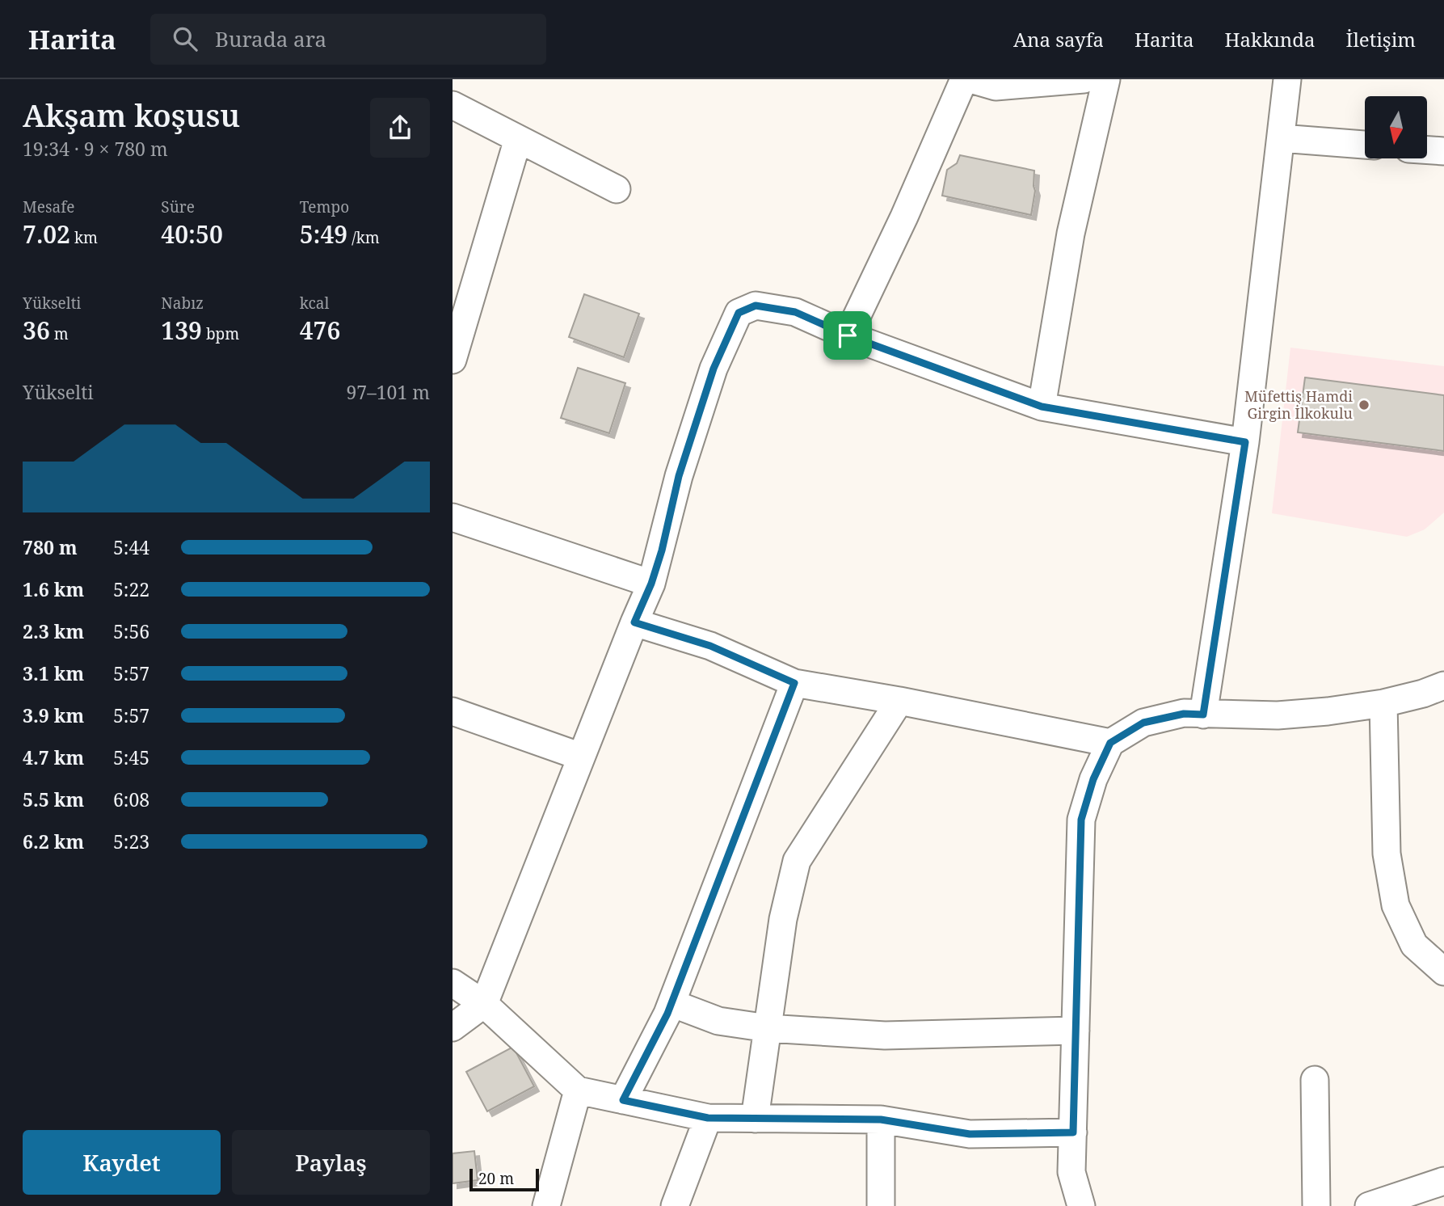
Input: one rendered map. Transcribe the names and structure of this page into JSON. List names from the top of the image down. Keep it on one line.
{"places":["Müfettiş Hamdi Girgin İlkokulu"],"scale_bar":"20 m","north":"bottom","page":{"header":"Harita","search":"Burada ara","nav":["Ana sayfa","Harita","Hakkında","İletişim"],"heading":["Akşam koşusu","19:34 · 9 × 780 m"],"stats":[["Mesafe","7.02 km"],["Süre","40:50"],["Tempo","5:49 /km"],["Yükselti","36 m"],["Nabız","139 bpm"],["kcal","476"]],"chart":["Yükselti","97–101 m"],"list":[{"name":"780 m","note":"5:44"},{"name":"1.6 km","note":"5:22"},{"name":"2.3 km","note":"5:56"},{"name":"3.1 km","note":"5:57"},{"name":"3.9 km","note":"5:57"},{"name":"4.7 km","note":"5:45"},{"name":"5.5 km","note":"6:08"},{"name":"6.2 km","note":"5:23"}],"buttons":["Kaydet","Paylaş"],"scale":"20 m"}}
